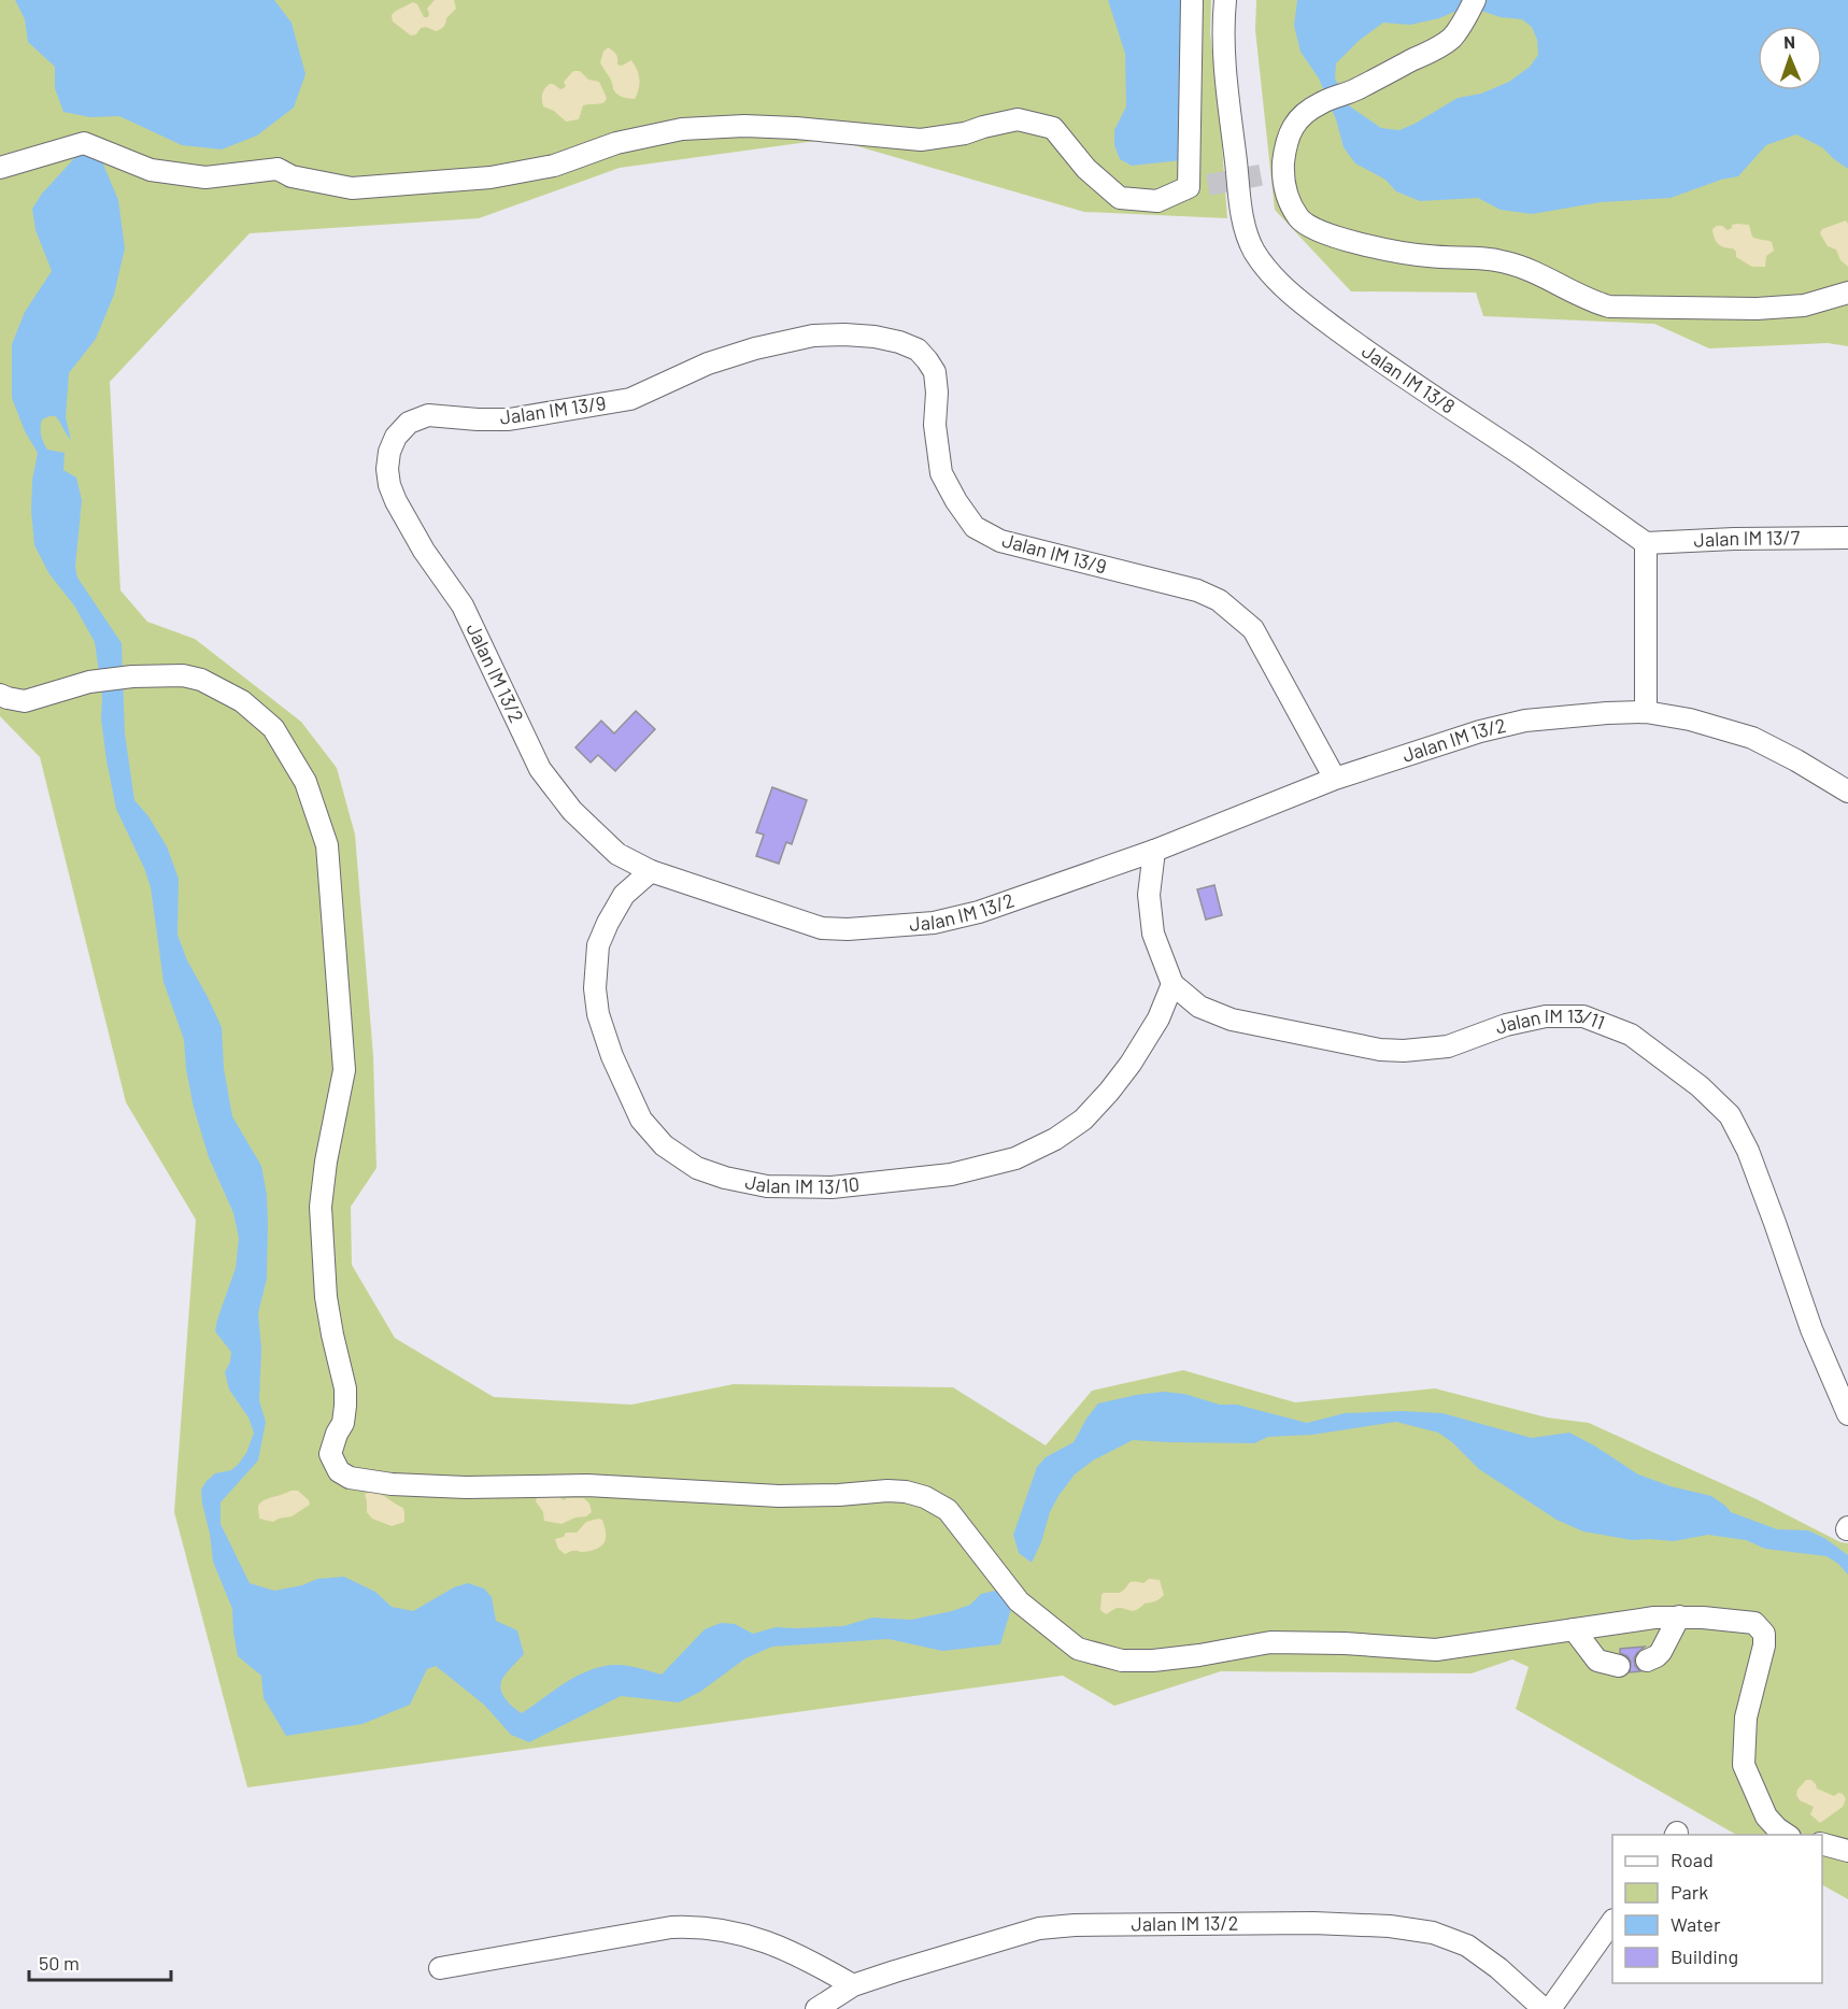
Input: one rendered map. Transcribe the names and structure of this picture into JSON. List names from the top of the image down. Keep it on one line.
{"streets":{"street":["Jalan IM 13/8","Jalan IM 13/9","Jalan IM 13/7","Jalan IM 13/2","Jalan IM 13/11","Jalan IM 13/10"]},"crossings":[["Jalan IM 13/8","Jalan IM 13/7"],["Jalan IM 13/9","Jalan IM 13/2"],["Jalan IM 13/2","Jalan IM 13/11"],["Jalan IM 13/2","Jalan IM 13/10"],["Jalan IM 13/11","Jalan IM 13/10"]],"legend":["Road","Park","Water","Building"],"scale_bar":"50 m","north":"top"}
